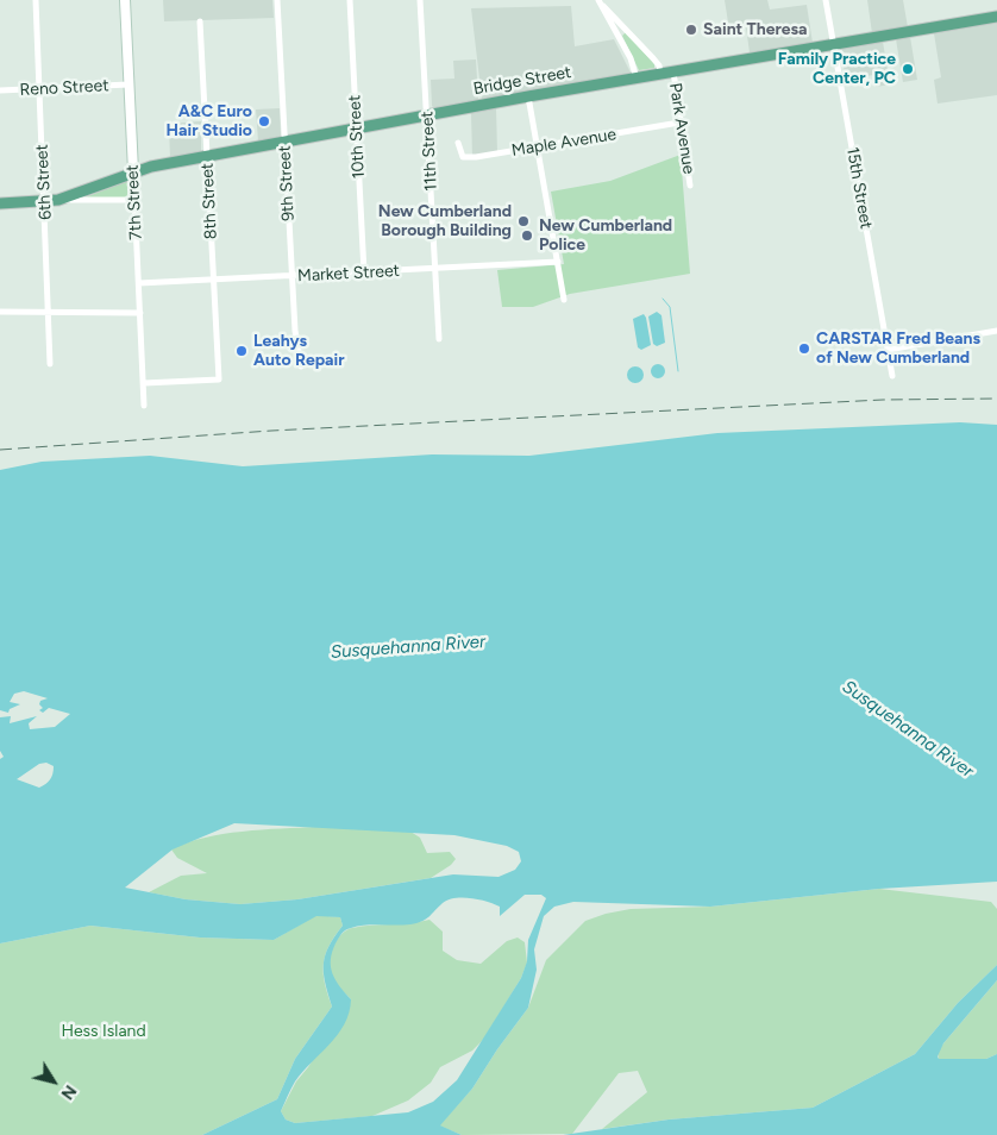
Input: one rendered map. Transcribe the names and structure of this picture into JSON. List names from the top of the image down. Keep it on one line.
{"streets":{"main road":["Bridge Street","7th Street"],"street":["Reno Street","Park Avenue","10th Street","Maple Avenue","11th Street","6th Street","9th Street","15th Street","8th Street","Market Street"]},"crossings":[["Bridge Street","Park Avenue"],["Bridge Street","10th Street"],["Bridge Street","11th Street"],["Bridge Street","6th Street"],["Bridge Street","9th Street"],["Bridge Street","15th Street"],["Bridge Street","8th Street"],["Bridge Street","7th Street"],["Reno Street","6th Street"],["Reno Street","7th Street"],["Park Avenue","Maple Avenue"],["10th Street","Market Street"],["11th Street","Market Street"],["9th Street","Market Street"],["8th Street","7th Street"],["8th Street","Market Street"],["7th Street","Market Street"]],"water":["Susquehanna River"],"parks":["Hess Island"],"places":["Saint Theresa","Family Practice Center, PC","A&C Euro Hair Studio","New Cumberland Borough Building","New Cumberland Police","CARSTAR Fred Beans of New Cumberland","Leahys Auto Repair"],"north":"bottom right"}
